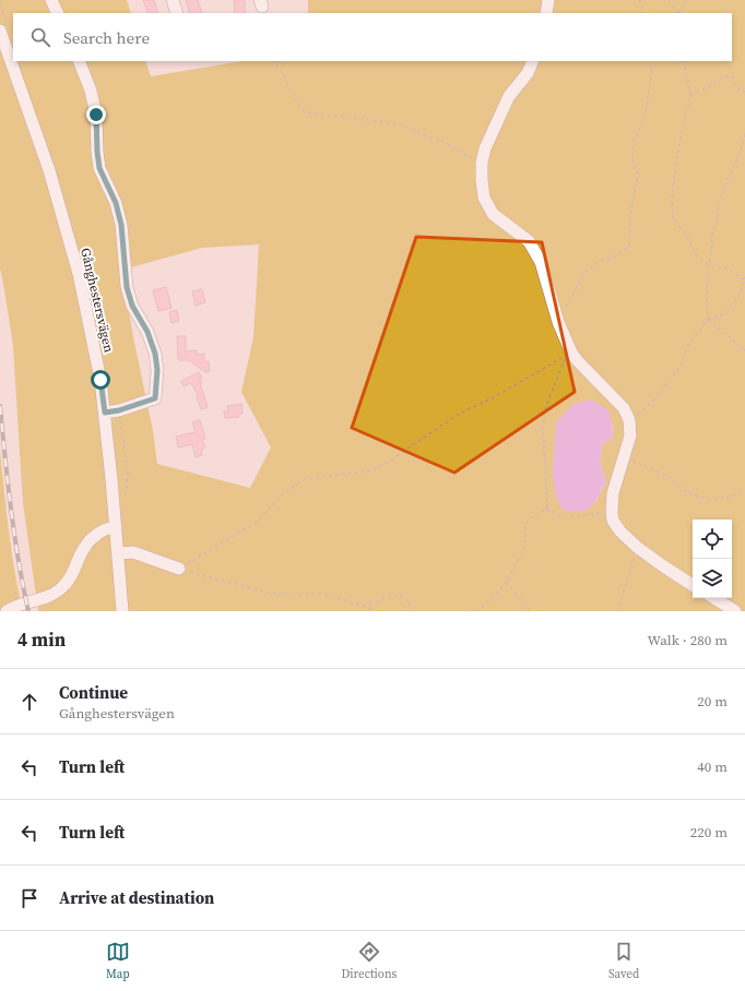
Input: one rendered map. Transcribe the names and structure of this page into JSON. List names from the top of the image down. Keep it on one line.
{"streets":{"street":["Gånghestersvägen"]},"page":{"search":"Search here","heading":["4 min","Walk · 280 m"],"list":[["Continue","Gånghestersvägen","20 m"],["Turn left","40 m"],["Turn left","220 m"],"Arrive at destination"],"nav":["Map","Directions","Saved"]}}
